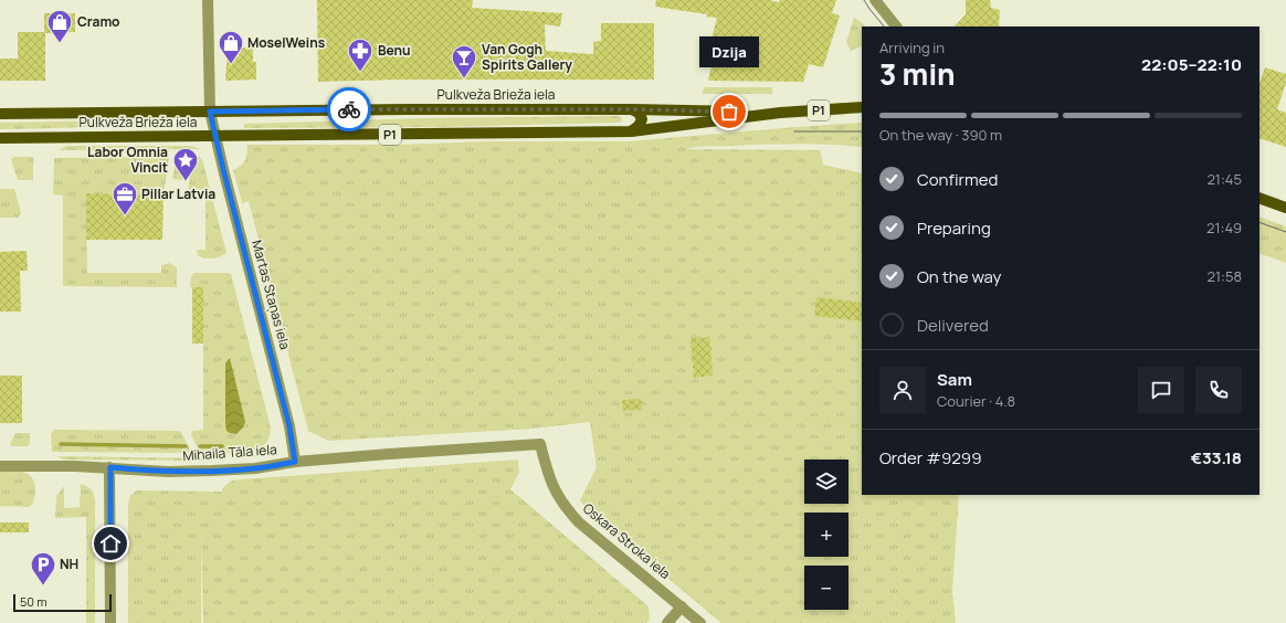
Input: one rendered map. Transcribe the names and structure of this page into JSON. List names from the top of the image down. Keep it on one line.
{"streets":{"main road":["Pulkveža Brieža iela","P1"],"street":["Martas Staņas iela","Mihaila Tāla iela","Oskara Stroka iela"]},"crossings":[["Pulkveža Brieža iela","Martas Staņas iela"],["Martas Staņas iela","Mihaila Tāla iela"],["Mihaila Tāla iela","Oskara Stroka iela"]],"places":{"shop":["Cramo","MoselWeins"],"pharmacy":["Benu"],"bar":["Van Gogh Spirits Gallery"],"other":["Dzija"],"place":["Labor Omnia Vincit"],"office":["Pillar Latvia"],"parking":["NH"]},"scale_bar":"50 m","page":{"heading":["3 min","Arriving in","22:05–22:10"],"panel":["Sam","Courier · 4.8","Order #9299","€33.18"],"bubble":"Dzija","bar":"On the way · 390 m","list":[["Confirmed","21:45"],["Preparing","21:49"],["On the way","21:58"],"Delivered"],"map_buttons":["+","−"],"scale":"50 m"}}
